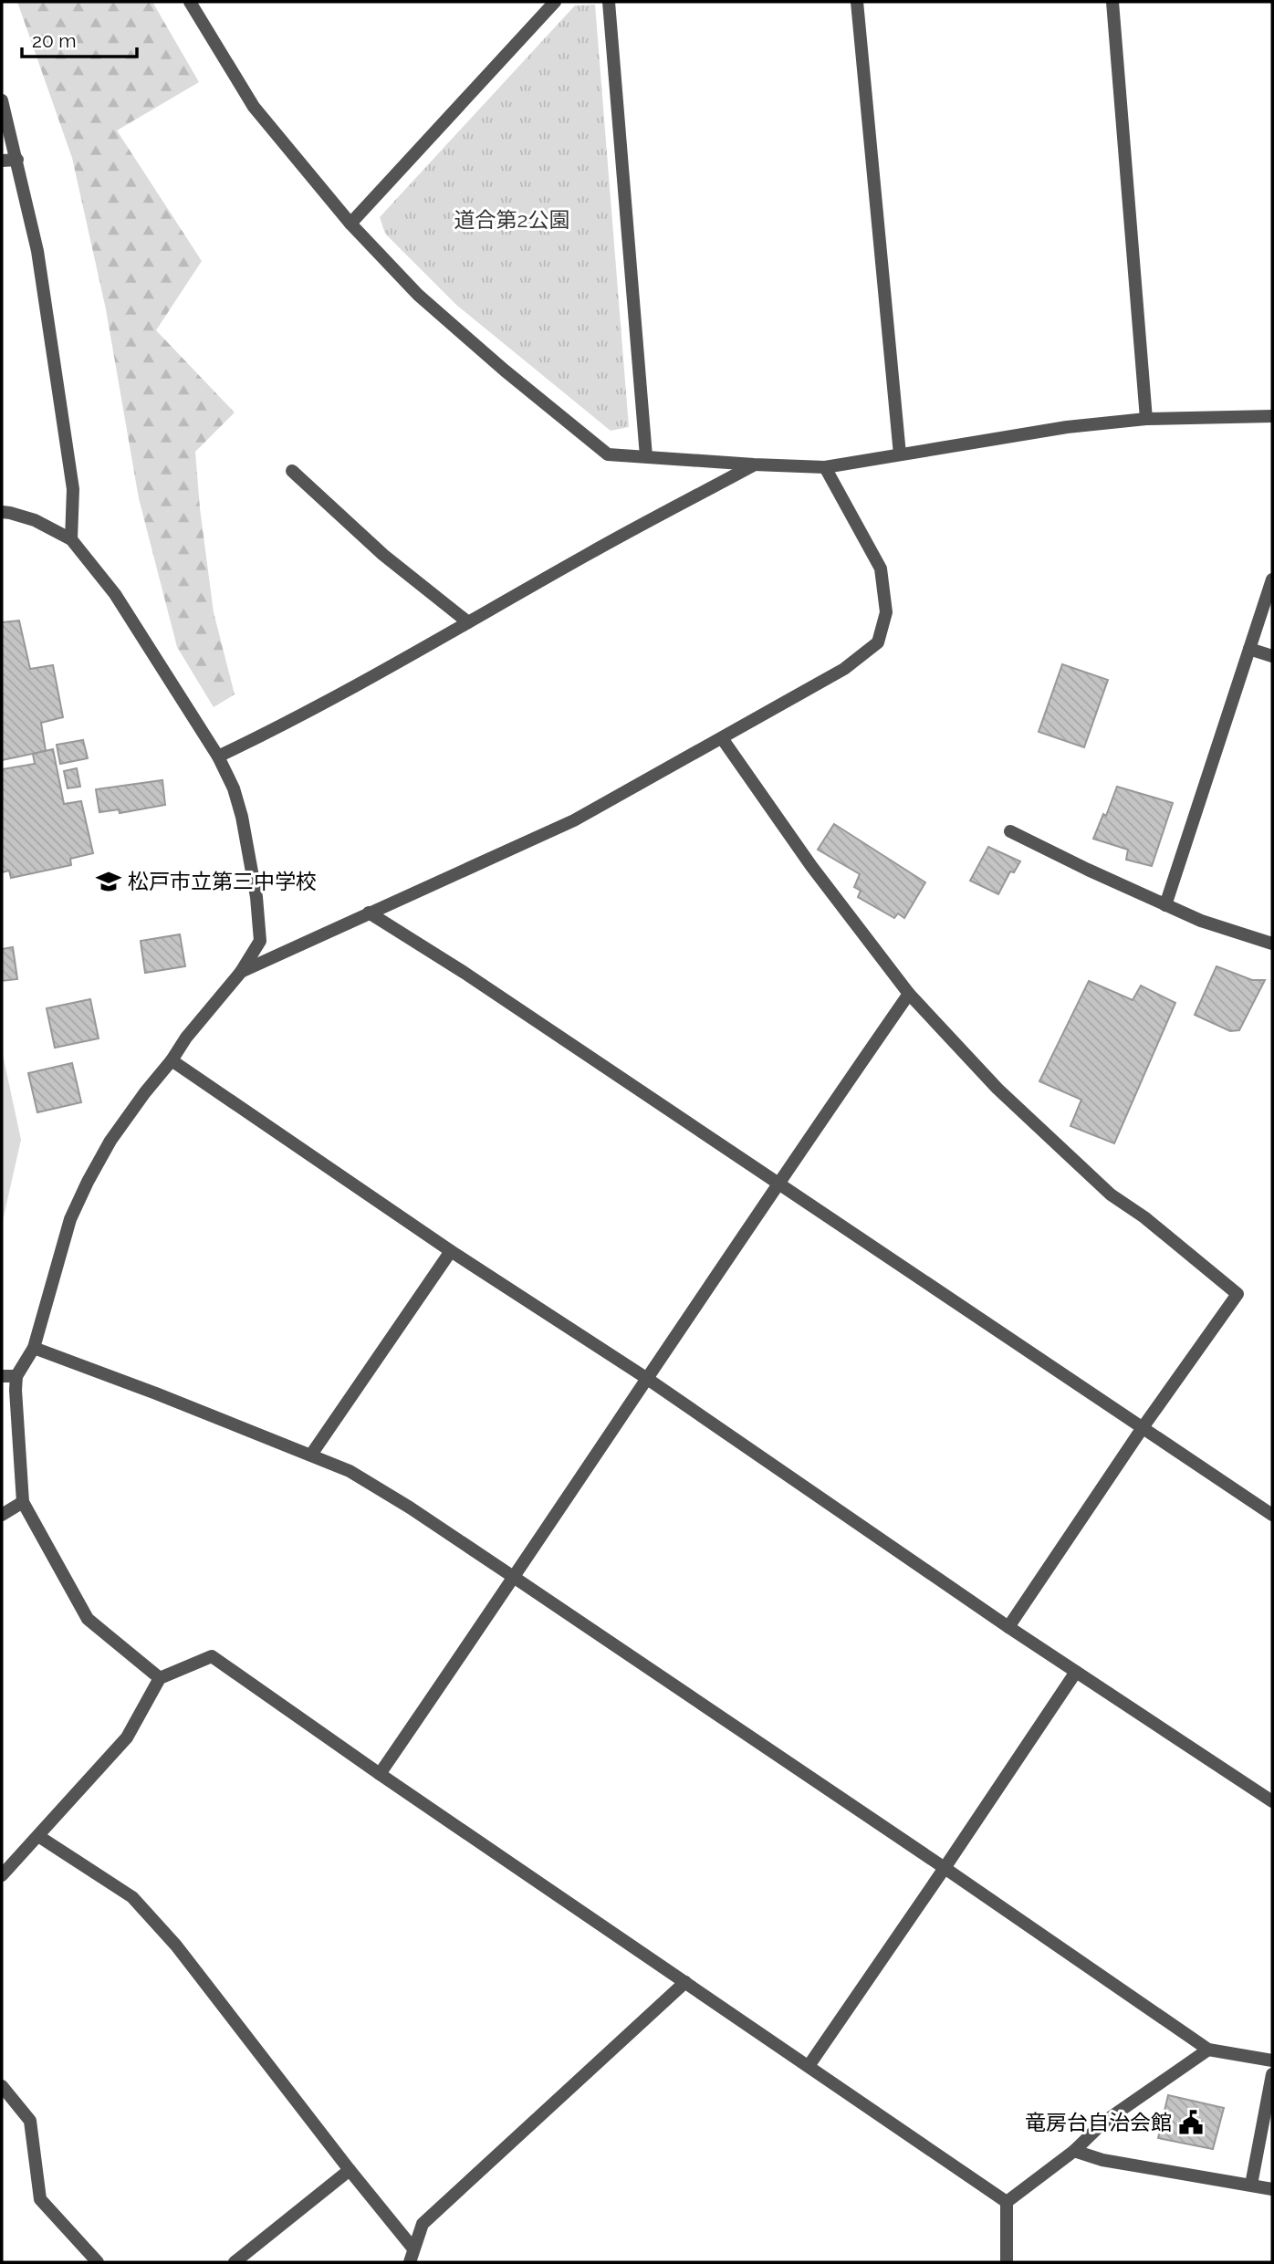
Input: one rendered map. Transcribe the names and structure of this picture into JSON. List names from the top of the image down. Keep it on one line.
{"parks":["道合第2公園"],"places":{"school or university":["松戸市立第三中学校"],"public building":["竜房台自治会館"]},"scale_bar":"20 m"}
